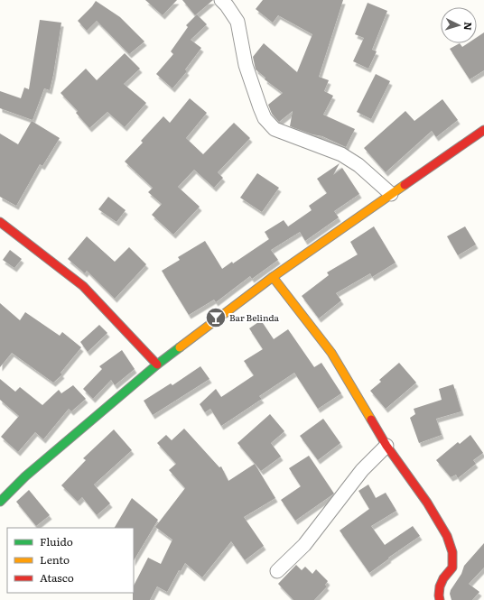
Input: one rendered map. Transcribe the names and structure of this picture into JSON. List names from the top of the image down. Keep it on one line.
{"places":{"bar":["Bar Belinda"]},"legend":["Fluido","Lento","Atasco"],"north":"right"}
